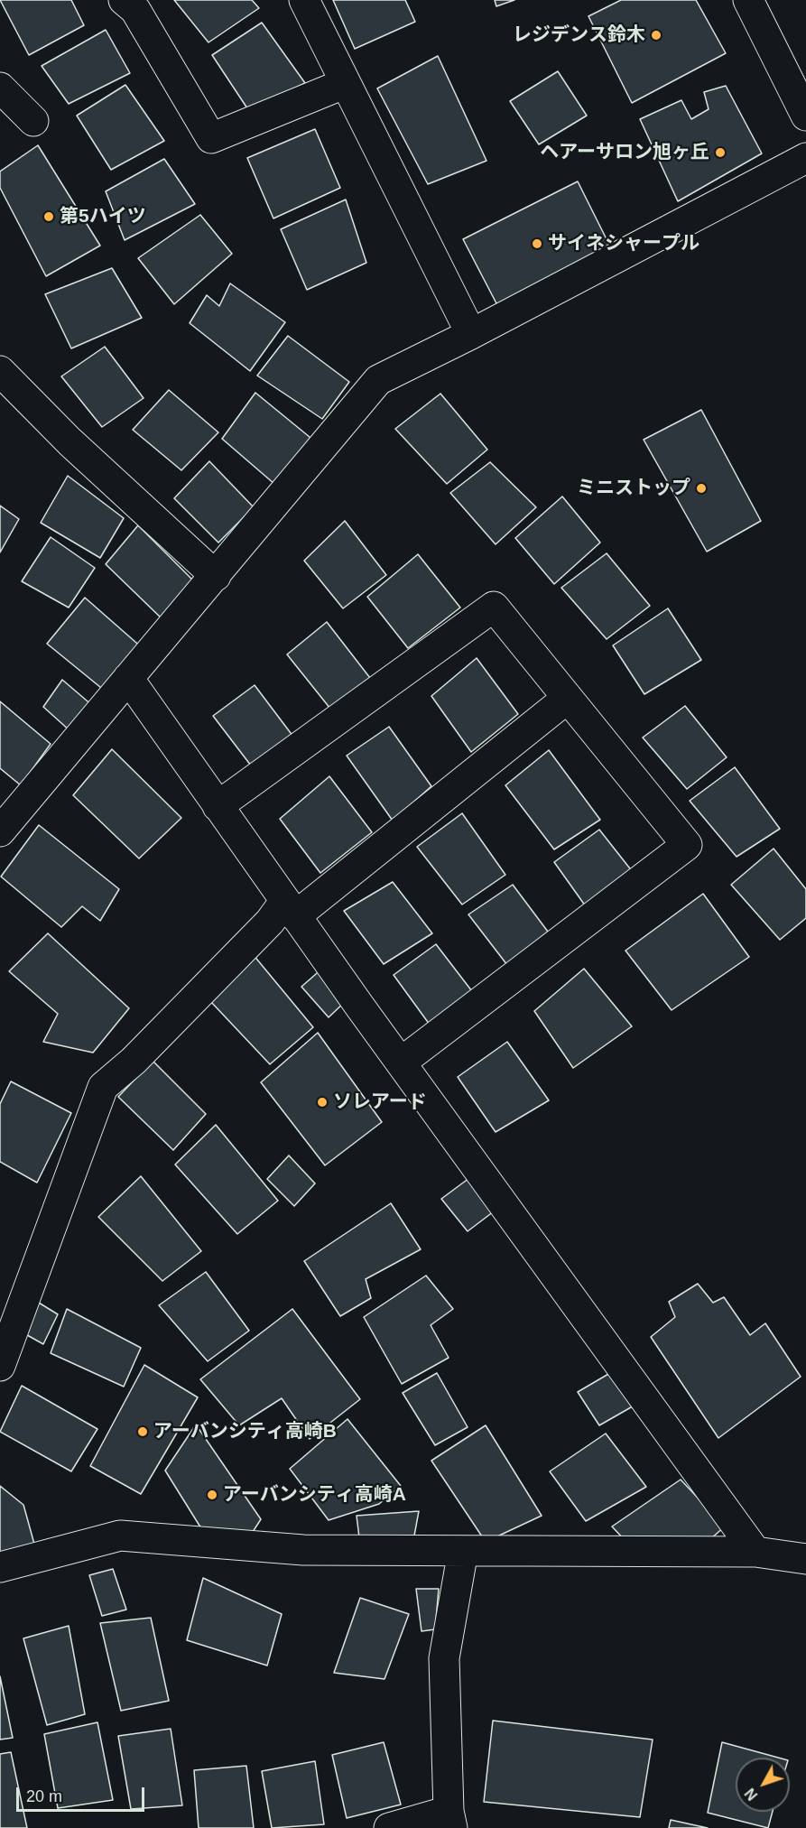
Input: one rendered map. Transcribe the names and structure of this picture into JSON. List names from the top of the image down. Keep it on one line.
{"places":["レジデンス鈴木","ヘアーサロン旭ヶ丘","第5ハイツ","サイネシャープル","ミニストップ","ソレアード","アーバンシティ高崎B","アーバンシティ高崎A"],"scale_bar":"20 m","north":"bottom left"}
